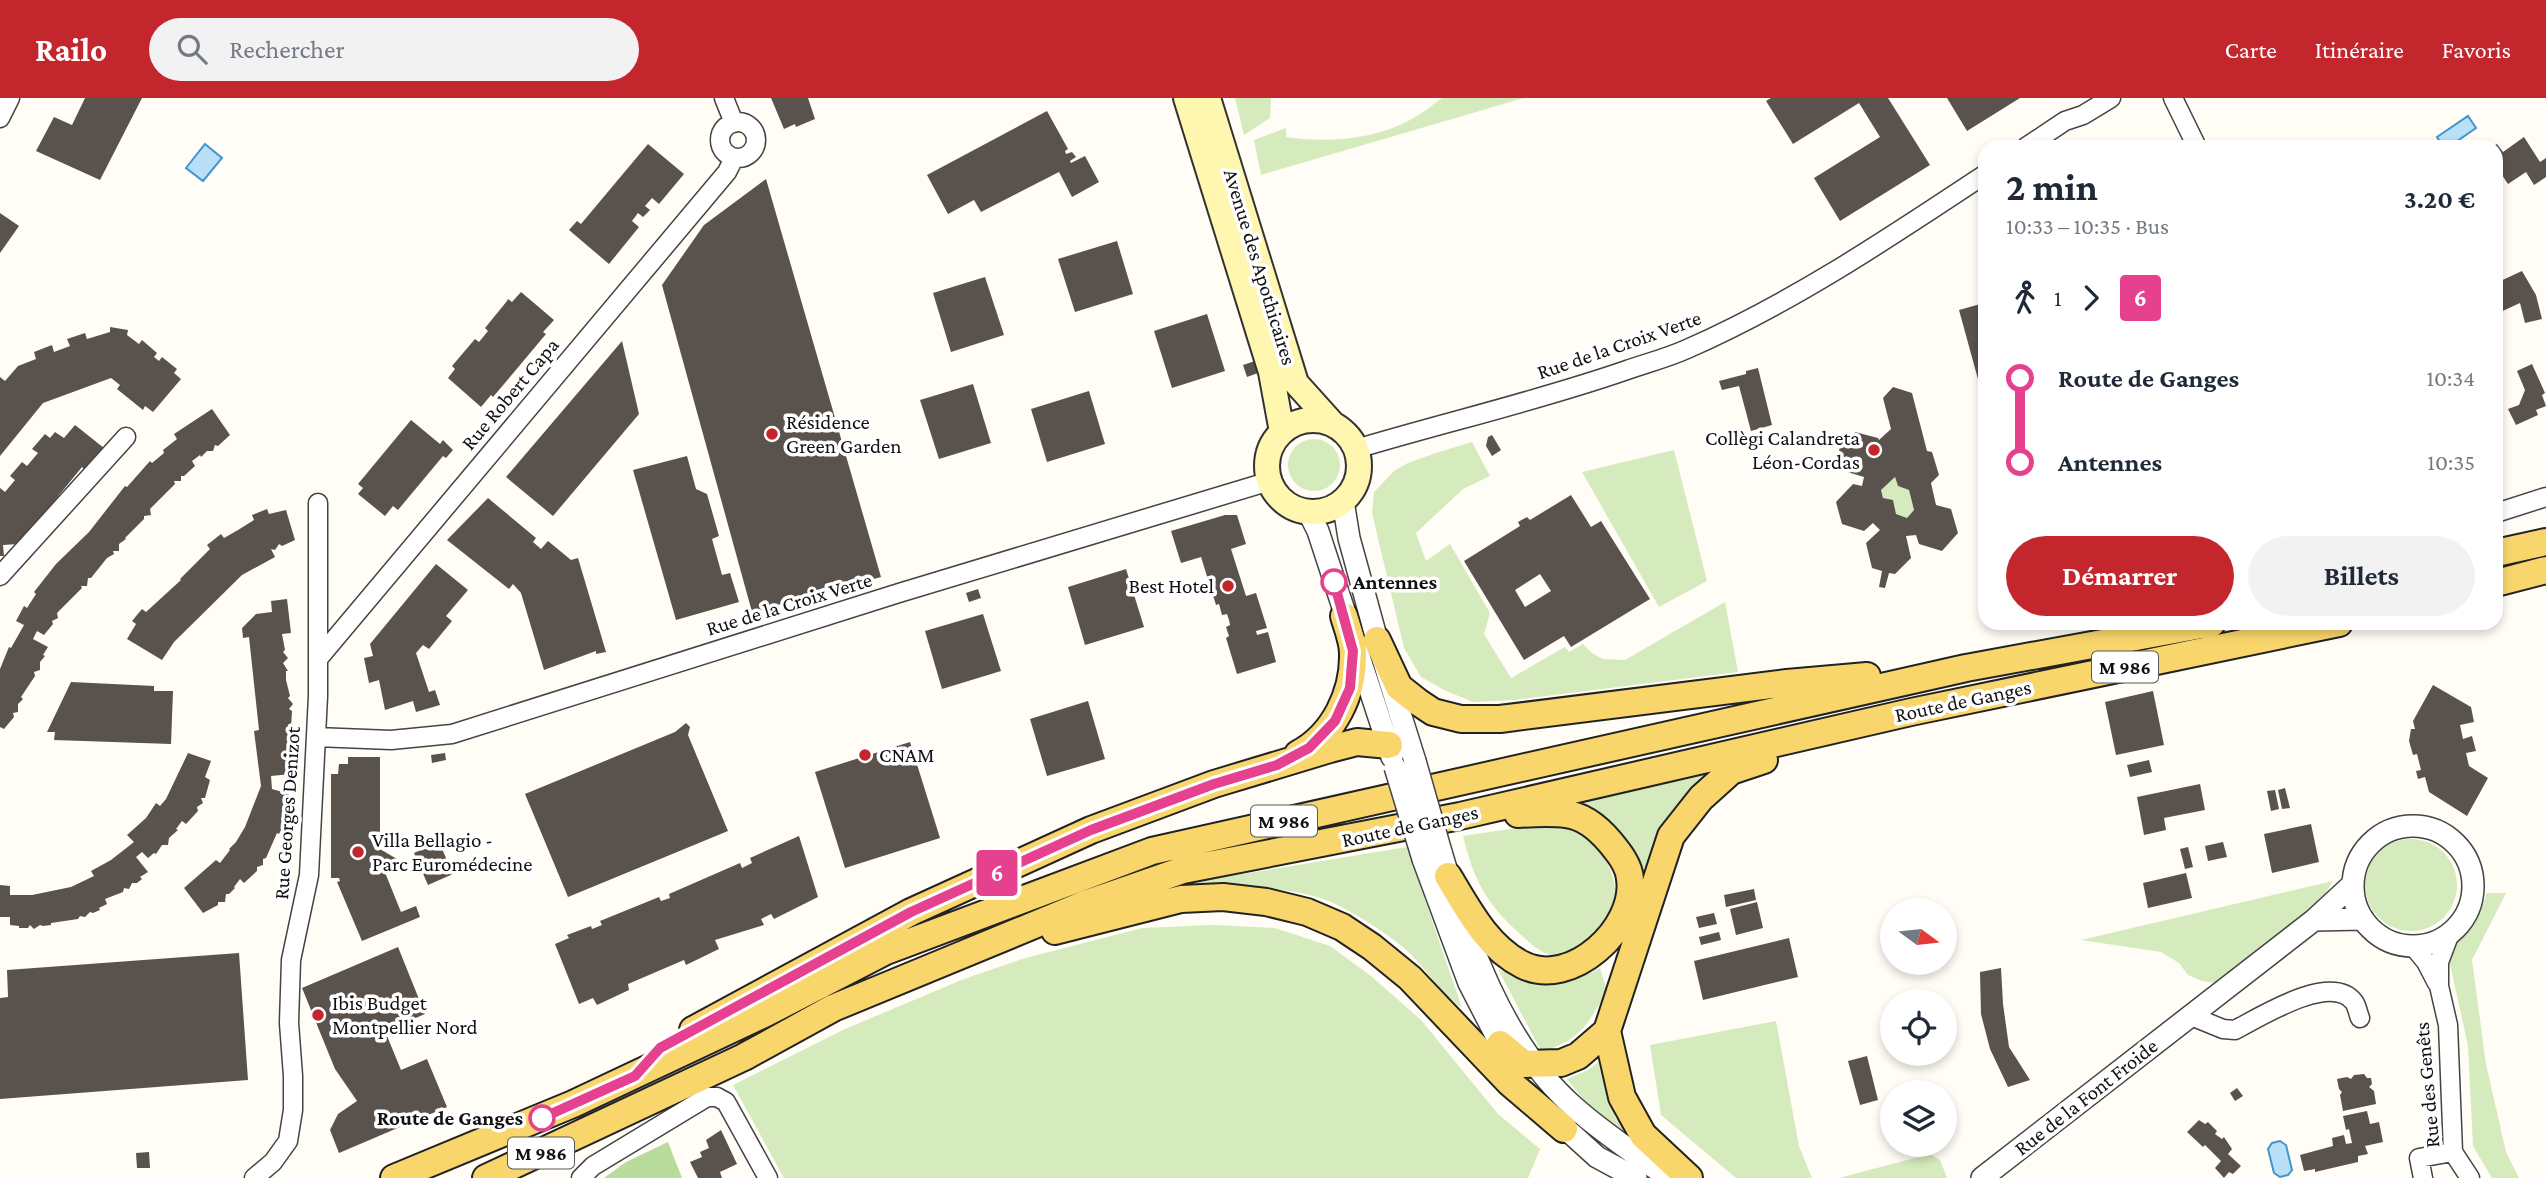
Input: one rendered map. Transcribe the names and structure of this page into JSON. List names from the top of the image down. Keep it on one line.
{"streets":{"main road":["Avenue des Apothicaires","M 986","Route de Ganges"],"street":["Rue de la Croix Verte","Rue Robert Capa","Rue Georges Denizot","Rue des Genêts","Rue de la Font Froide"]},"crossings":[["Avenue des Apothicaires","Rue de la Croix Verte"],["Rue de la Croix Verte","Rue Georges Denizot"],["Rue Robert Capa","Rue Georges Denizot"],["M 986","Route de Ganges"],["Rue des Genêts","Rue de la Font Froide"]],"places":["Résidence Green Garden","Collègi Calandreta Léon-Cordas","Antennes","Best Hotel","CNAM","Villa Bellagio - Parc Euromédecine","Ibis Budget Montpellier Nord","Route de Ganges"],"lines":["bus line 6"],"north":"right","page":{"header":"Railo","search":"Rechercher","nav":["Carte","Itinéraire","Favoris"],"on_map":"6","heading":["2 min","10:33 – 10:35 · Bus","3.20 €"],"legs":["1","6"],"list":[{"name":"Route de Ganges","value":"10:34"},{"name":"Antennes","value":"10:35"}],"buttons":["Démarrer","Billets"]}}
